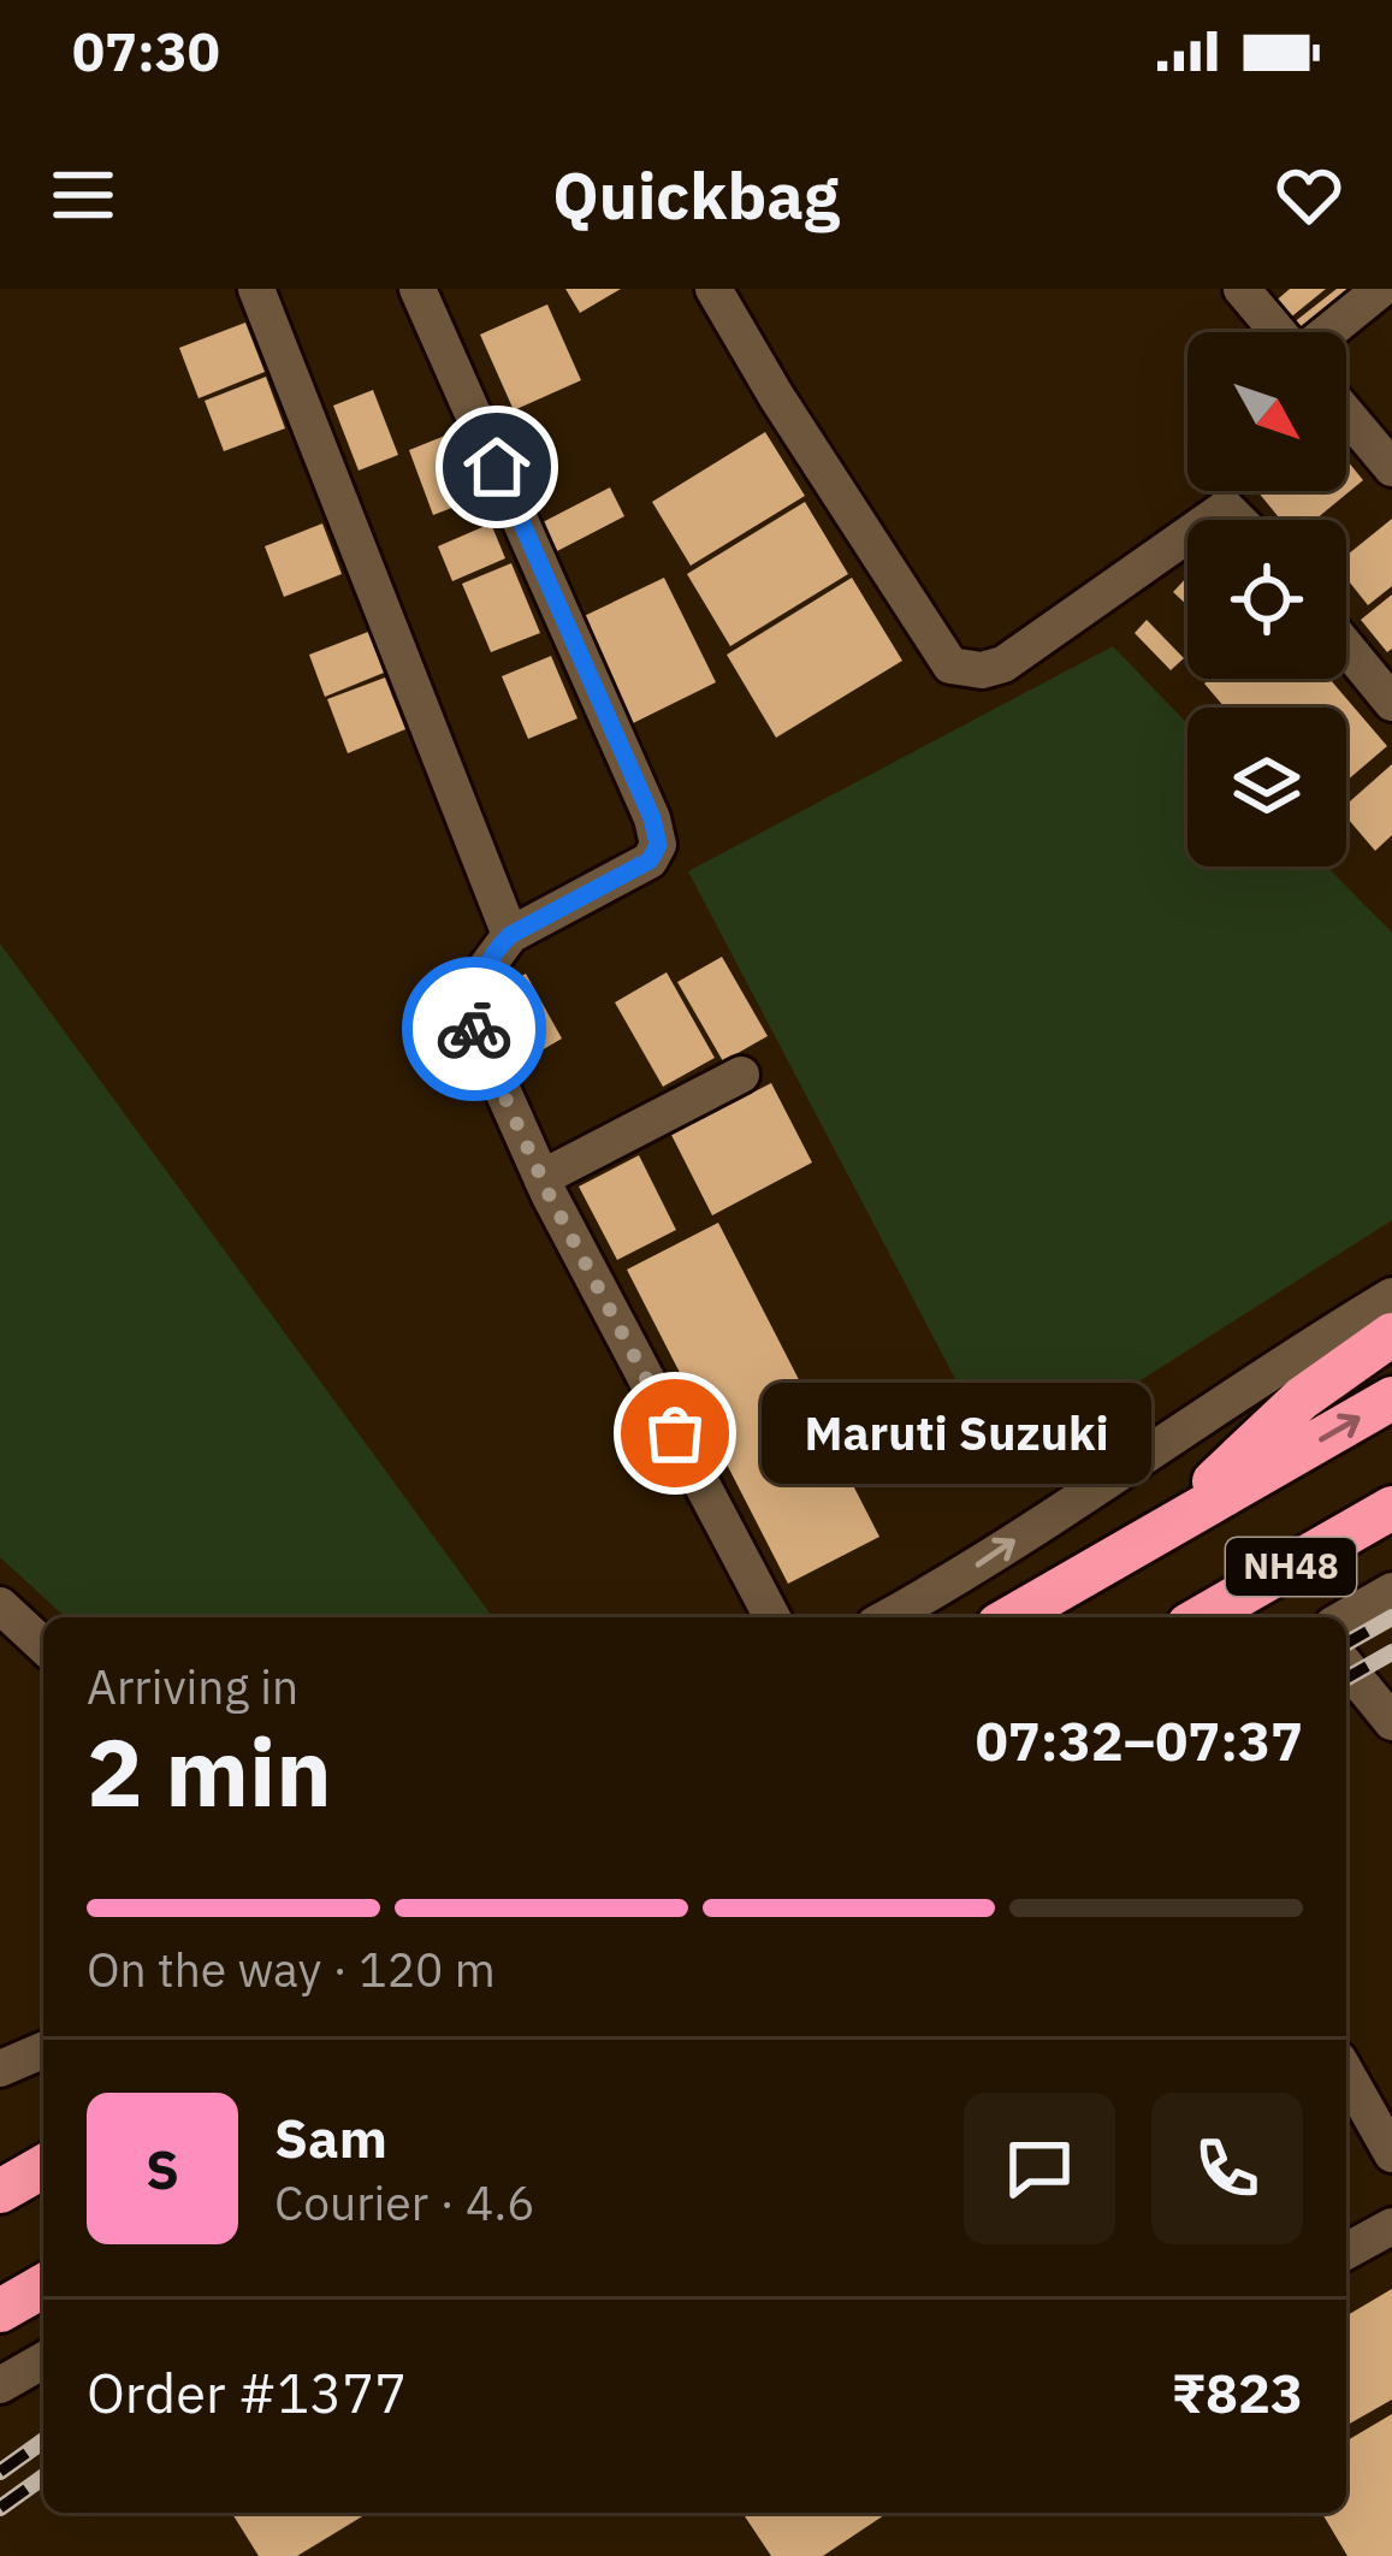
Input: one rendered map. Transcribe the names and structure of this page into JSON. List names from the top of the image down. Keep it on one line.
{"streets":{"highway":["NH48"]},"places":["Maruti Suzuki"],"north":"bottom right","page":{"status":"07:30","header":"Quickbag","bubble":"Maruti Suzuki","heading":["2 min","Arriving in","07:32–07:37"],"panel":["Sam","Courier · 4.6","Order #1377","₹823"],"bar":"On the way · 120 m","round":"S"}}
